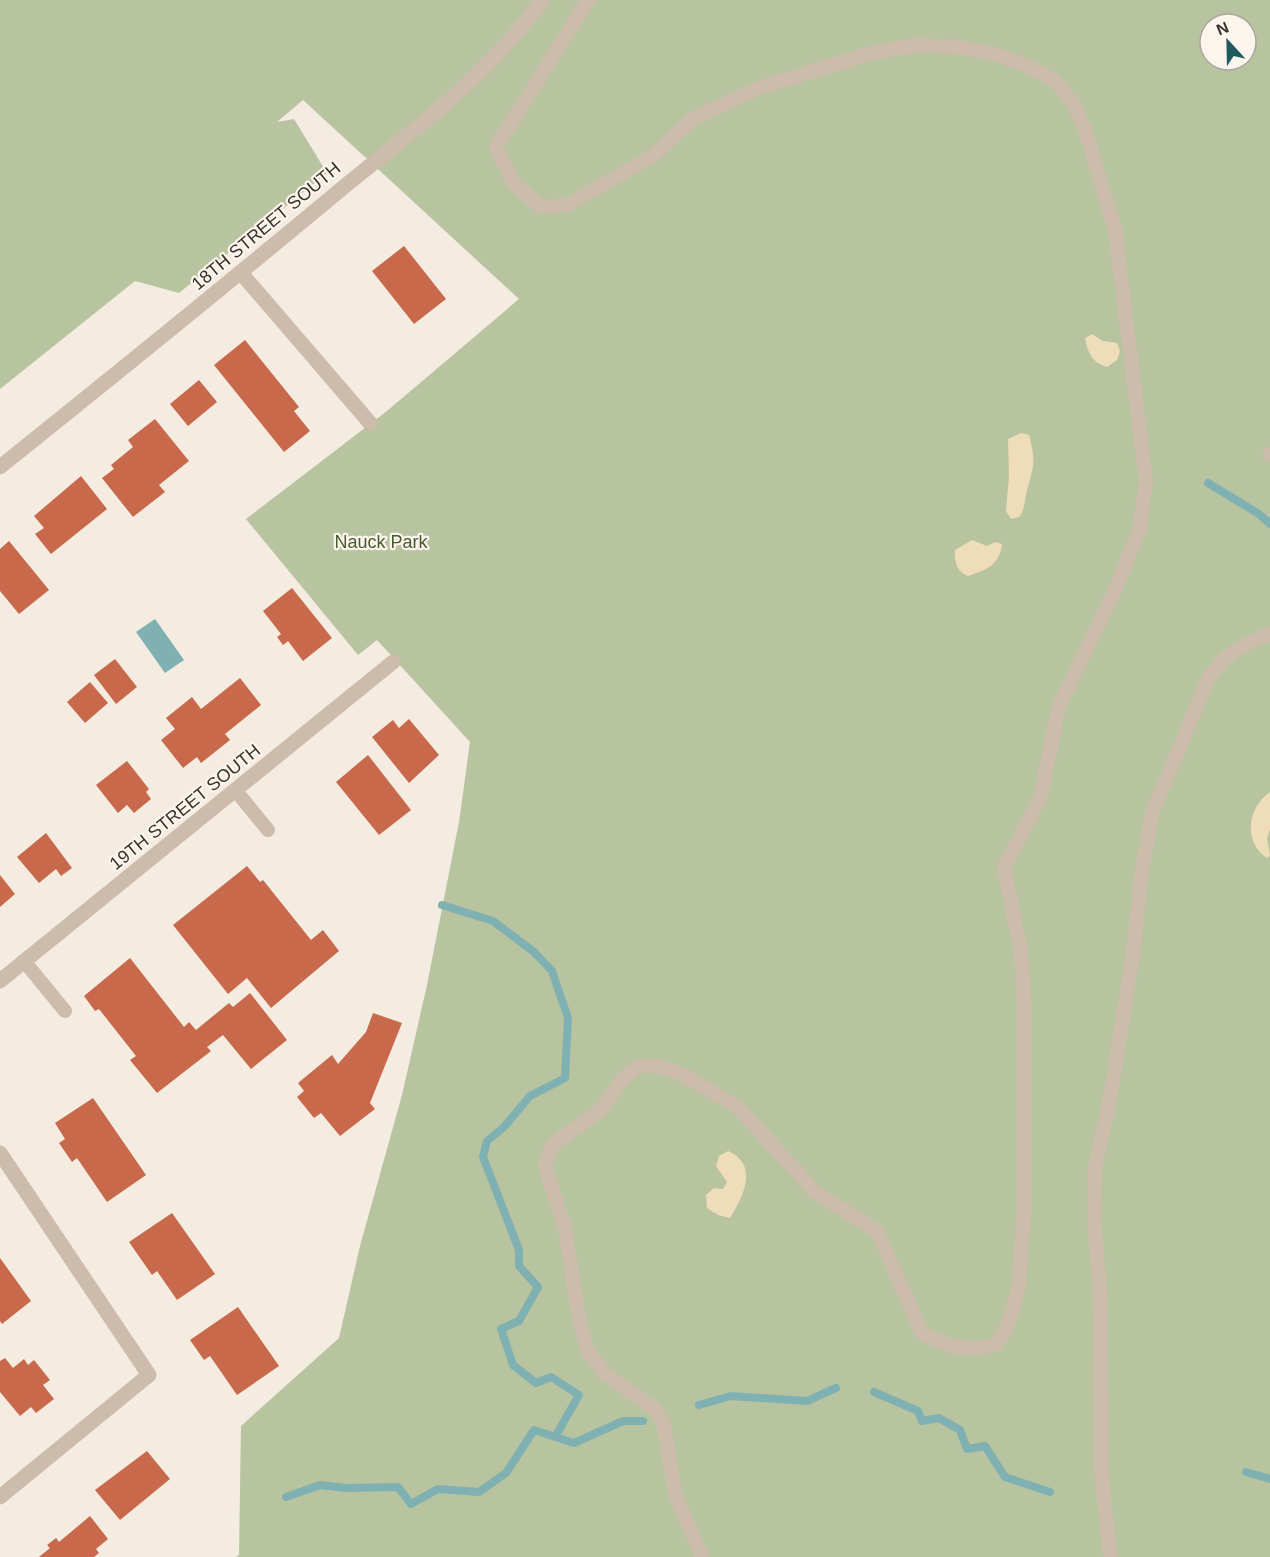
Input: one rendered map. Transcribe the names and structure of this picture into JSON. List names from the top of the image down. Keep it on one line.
{"streets":{"street":["18TH STREET SOUTH","19TH STREET SOUTH"]},"parks":["Nauck Park"],"north":"top"}
